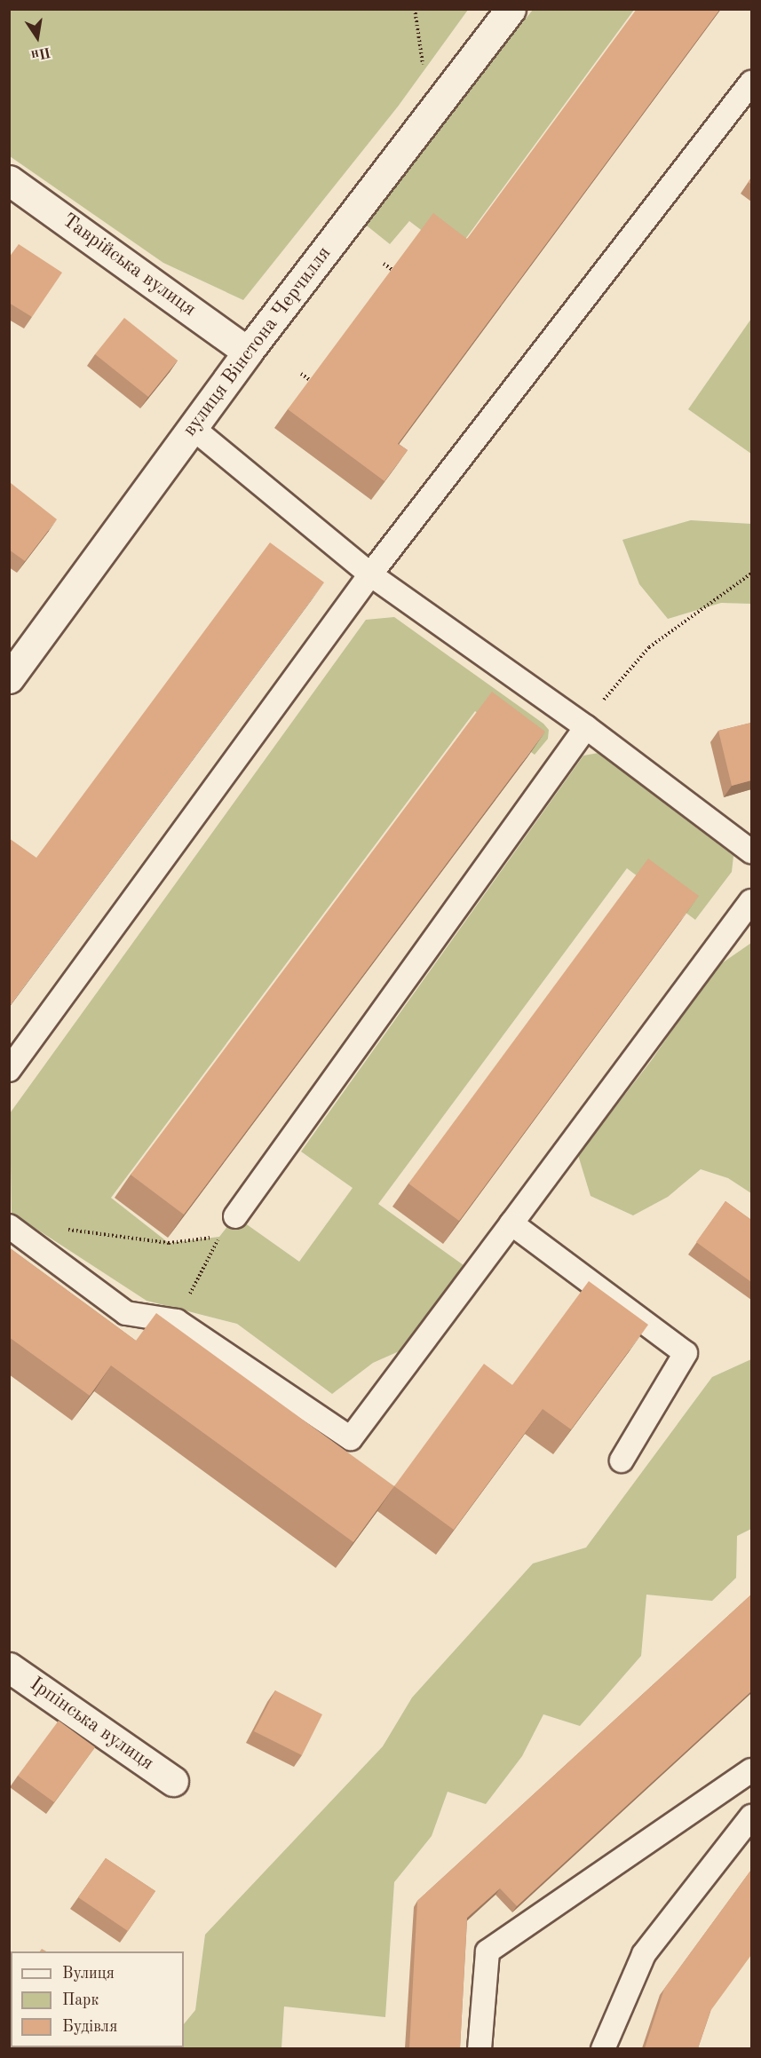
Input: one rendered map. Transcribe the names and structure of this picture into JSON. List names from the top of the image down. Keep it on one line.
{"streets":{"street":["Таврійська вулиця","вулиця Вінстона Черчилля","Ірпінська вулиця"]},"crossings":[["Таврійська вулиця","вулиця Вінстона Черчилля"]],"legend":["Вулиця","Парк","Будівля"],"north":"bottom"}
